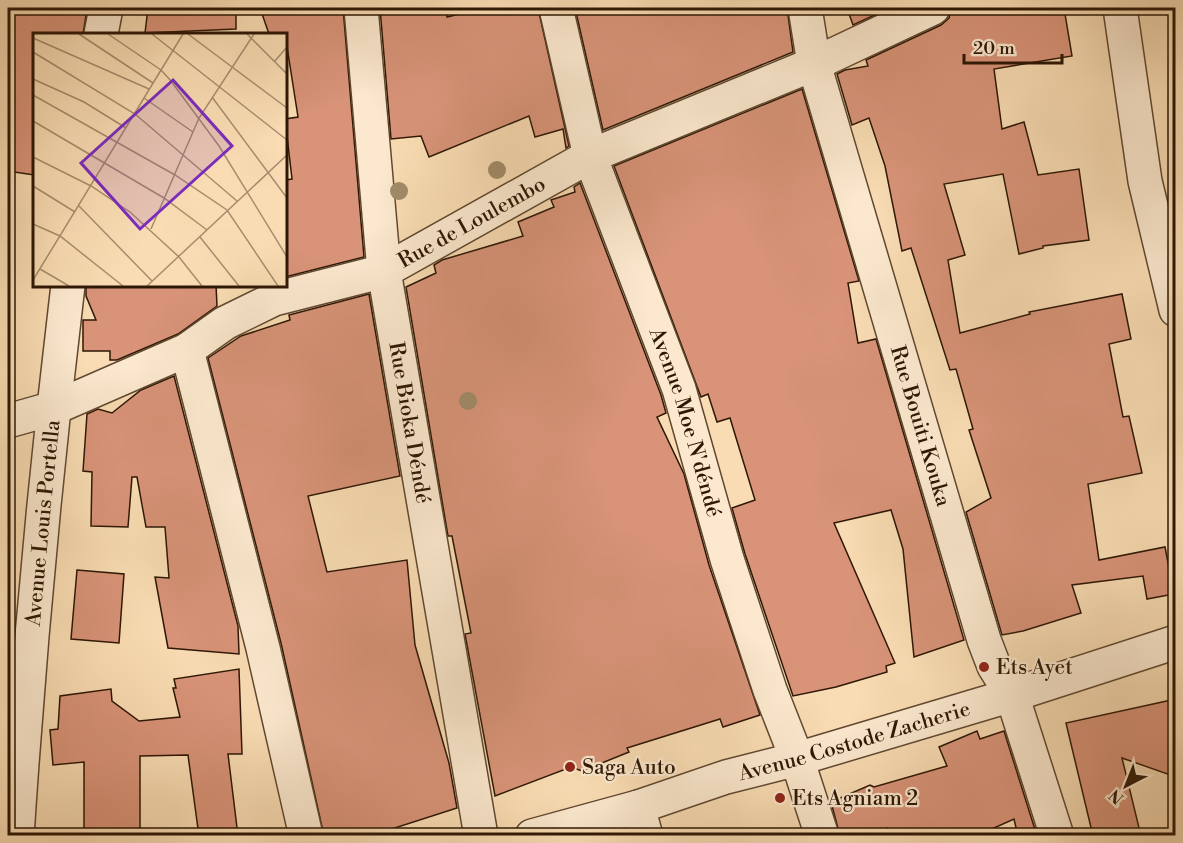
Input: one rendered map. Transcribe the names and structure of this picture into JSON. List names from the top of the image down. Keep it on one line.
{"streets":{"street":["Rue de Loulembo","Rue Bioka Déndé","Avenue Moe N'déndé","Rue Bouiti Kouka","Avenue Louis Portella","Avenue Costode Zacherie"]},"crossings":[["Rue de Loulembo","Rue Bioka Déndé"],["Rue de Loulembo","Avenue Moe N'déndé"],["Rue de Loulembo","Rue Bouiti Kouka"],["Rue de Loulembo","Avenue Louis Portella"],["Avenue Moe N'déndé","Avenue Costode Zacherie"],["Rue Bouiti Kouka","Avenue Costode Zacherie"]],"places":["Ets Ayet","Saga Auto","Ets Agniam 2"],"scale_bar":"20 m","north":"bottom left"}
